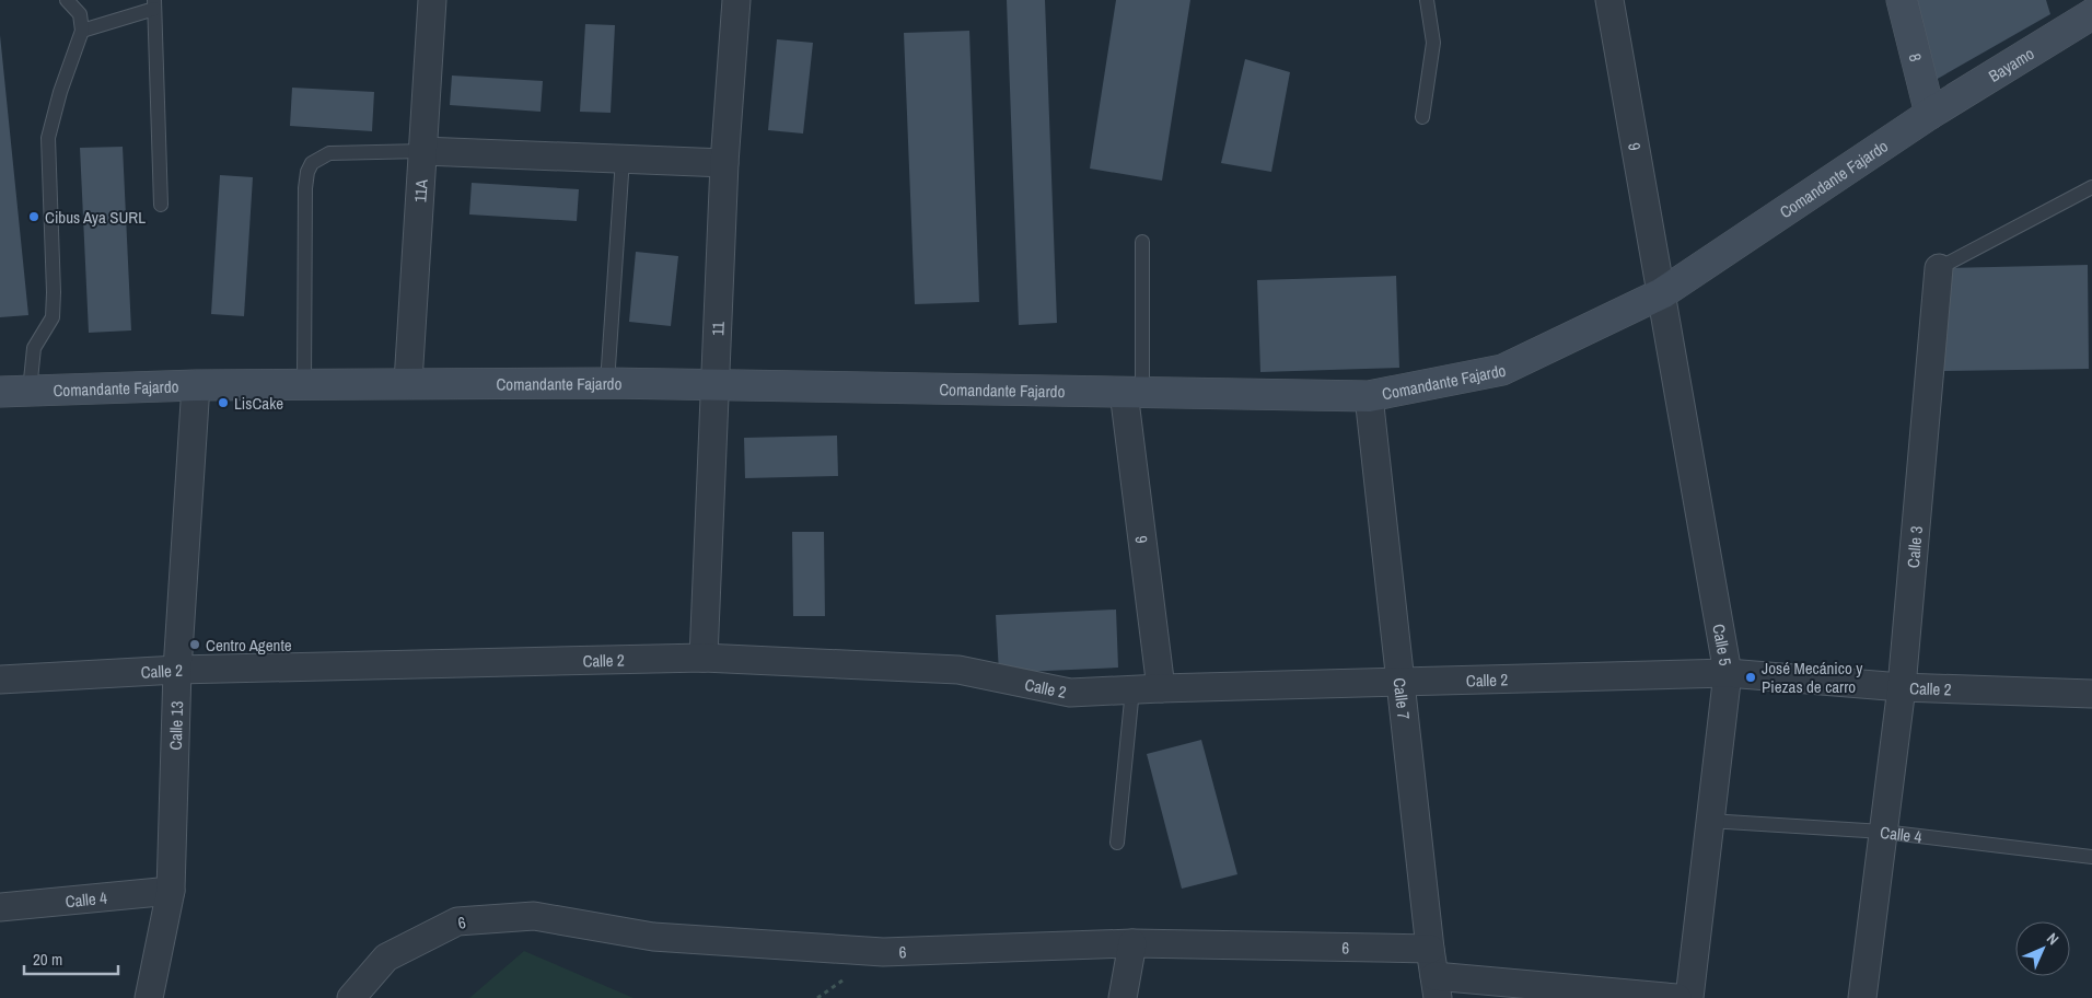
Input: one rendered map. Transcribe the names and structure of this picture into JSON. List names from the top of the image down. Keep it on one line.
{"streets":{"street":["8","Bayamo","9","Comandante Fajardo","11A","11","Calle 3","Calle 5","Calle 2","Calle 7","Calle 13","Calle 4","6"]},"crossings":[["8","Bayamo"],["8","Comandante Fajardo"],["Bayamo","Comandante Fajardo"],["9","Comandante Fajardo"],["9","Calle 5"],["9","Calle 2"],["Comandante Fajardo","11A"],["Comandante Fajardo","11"],["Comandante Fajardo","Calle 5"],["Comandante Fajardo","Calle 7"],["Comandante Fajardo","Calle 13"],["11","Calle 2"],["Calle 3","Calle 2"],["Calle 3","Calle 4"],["Calle 5","Calle 2"],["Calle 5","Calle 4"],["Calle 2","Calle 7"],["Calle 2","Calle 13"],["Calle 7","6"],["Calle 13","Calle 4"]],"places":["Cibus Aya SURL","LisCake","Centro Agente","José Mecánico y Piezas de carro"],"scale_bar":"20 m","north":"top right"}
